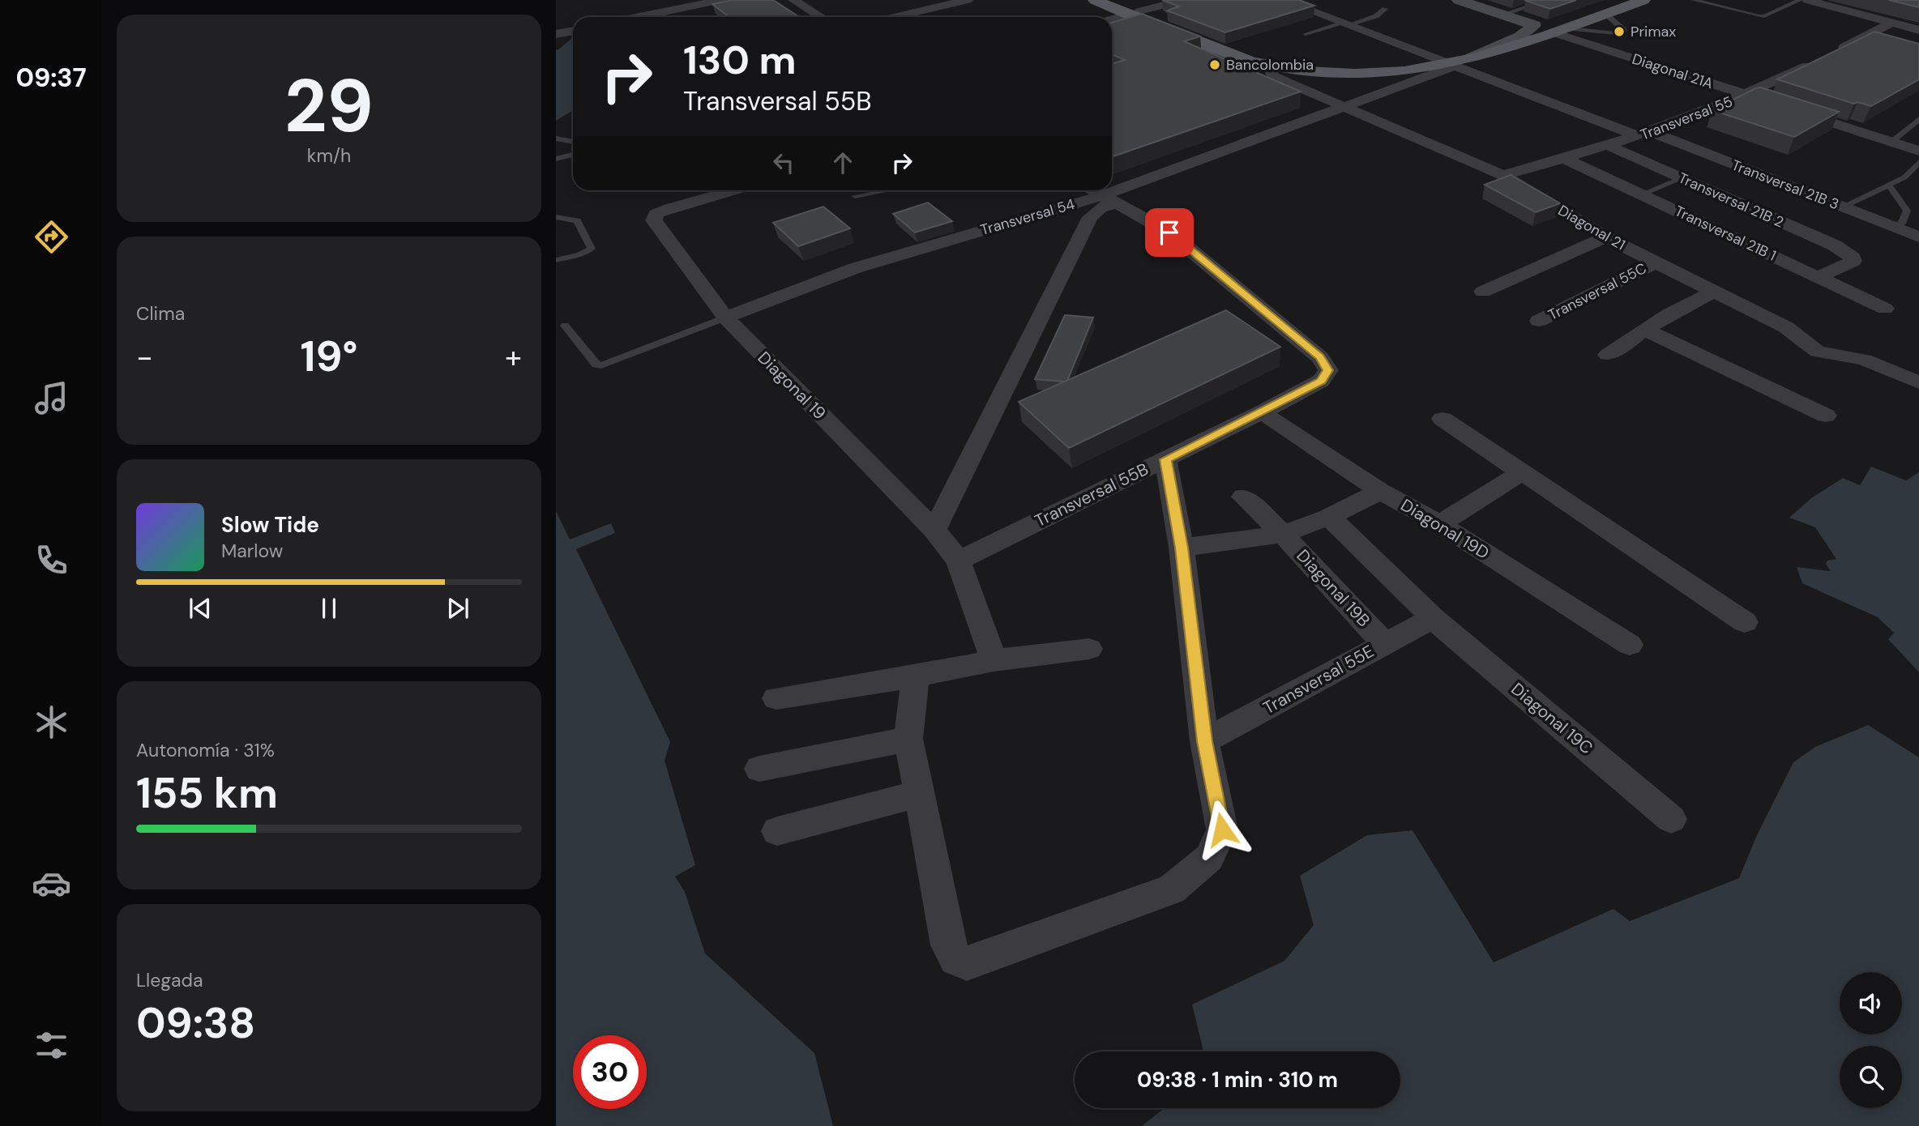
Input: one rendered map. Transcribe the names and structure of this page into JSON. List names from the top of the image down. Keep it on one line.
{"streets":{"street":["Diagonal 21A","Transversal 55","Transversal 21B 3","Transversal 21B 2","Transversal 54","Diagonal 21","Transversal 21B 1","Transversal 55C","Diagonal 19","Transversal 55B","Diagonal 19D","Diagonal 19B","Transversal 55E","Diagonal 19C"]},"crossings":[["Diagonal 21A","Transversal 55"],["Transversal 55","Transversal 21B 3"],["Transversal 55","Transversal 21B 2"],["Transversal 55","Diagonal 21"],["Transversal 55","Transversal 21B 1"],["Transversal 21B 3","Transversal 54"],["Transversal 21B 2","Transversal 21B 1"],["Transversal 54","Diagonal 21"],["Transversal 54","Diagonal 19"],["Transversal 54","Transversal 55B"],["Diagonal 21","Transversal 55C"],["Diagonal 19","Transversal 55B"],["Transversal 55B","Diagonal 19D"],["Diagonal 19B","Transversal 55E"],["Transversal 55E","Diagonal 19C"]],"places":["Primax","Bancolombia"],"page":{"tabs":"09:37","tile":[["29","km/h"],"Clima",["Autonomía · 31%","155 km"],["Llegada","09:38"]],"turn":["130 m","Transversal 55B"],"heat":["−","19°","+"],"song":["Slow Tide","Marlow"],"limit":"30","trip":"09:38 · 1 min · 310 m"}}
